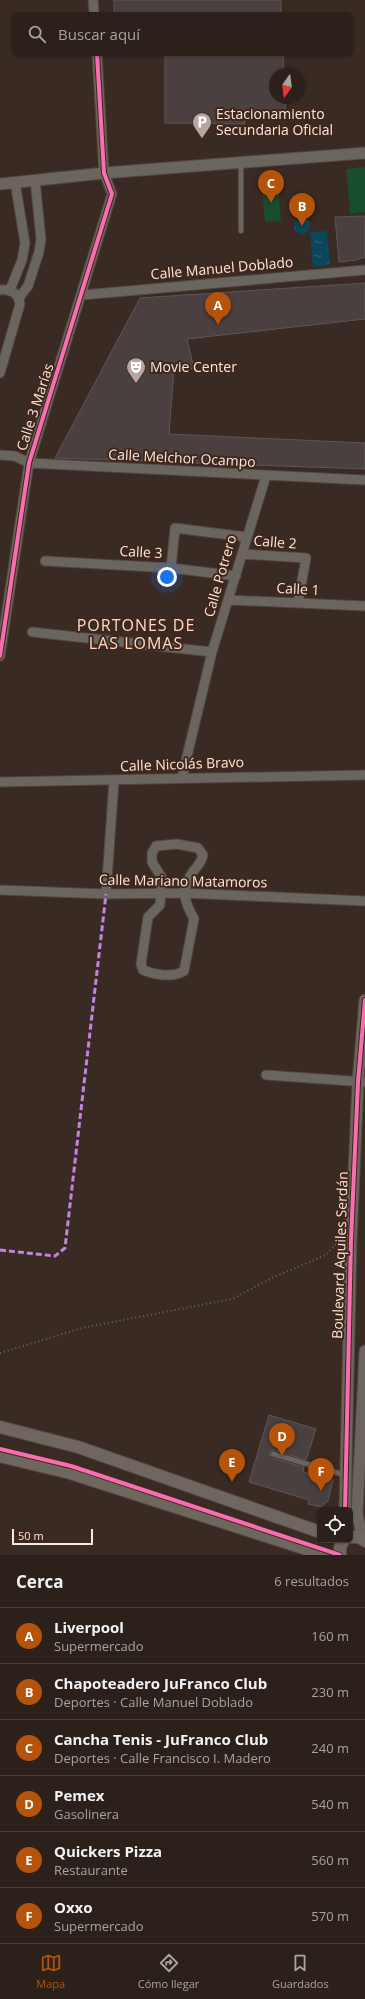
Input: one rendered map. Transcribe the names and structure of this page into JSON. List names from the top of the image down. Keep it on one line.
{"streets":{"street":["Calle Manuel Doblado","Calle 3 Marías","Calle Melchor Ocampo","Calle 2","Calle 3","Calle Potrero","Calle 1","Calle Nicolás Bravo","Calle Mariano Matamoros","Boulevard Aquiles Serdán"]},"crossings":[["Calle Manuel Doblado","Calle 3 Marías"],["Calle 3 Marías","Calle Melchor Ocampo"],["Calle Melchor Ocampo","Calle Potrero"],["Calle 2","Calle Potrero"],["Calle 2","Calle 1"],["Calle 3","Calle Potrero"],["Calle Potrero","Calle 1"],["Calle Potrero","Calle Nicolás Bravo"]],"districts":["PORTONES DE LAS LOMAS"],"places":{"parking":["Estacionamiento Secundaria Oficial"],"theatre":["Movie Center"]},"scale_bar":"50 m","north":"bottom","page":{"search":"Buscar aquí","pins":["C","B","A","D","E","F"],"scale":"50 m","heading":["Cerca","6 resultados"],"list":[{"mark":"A","name":"Liverpool","note":"Supermercado","value":"160 m"},{"mark":"B","name":"Chapoteadero JuFranco Club","note":"Deportes · Calle Manuel Doblado","value":"230 m"},{"mark":"C","name":"Cancha Tenis - JuFranco Club","note":"Deportes · Calle Francisco I. Madero","value":"240 m"},{"mark":"D","name":"Pemex","note":"Gasolinera","value":"540 m"},{"mark":"E","name":"Quickers Pizza","note":"Restaurante","value":"560 m"},{"mark":"F","name":"Oxxo","note":"Supermercado","value":"570 m"}],"nav":["Mapa","Cómo llegar","Guardados"]}}
